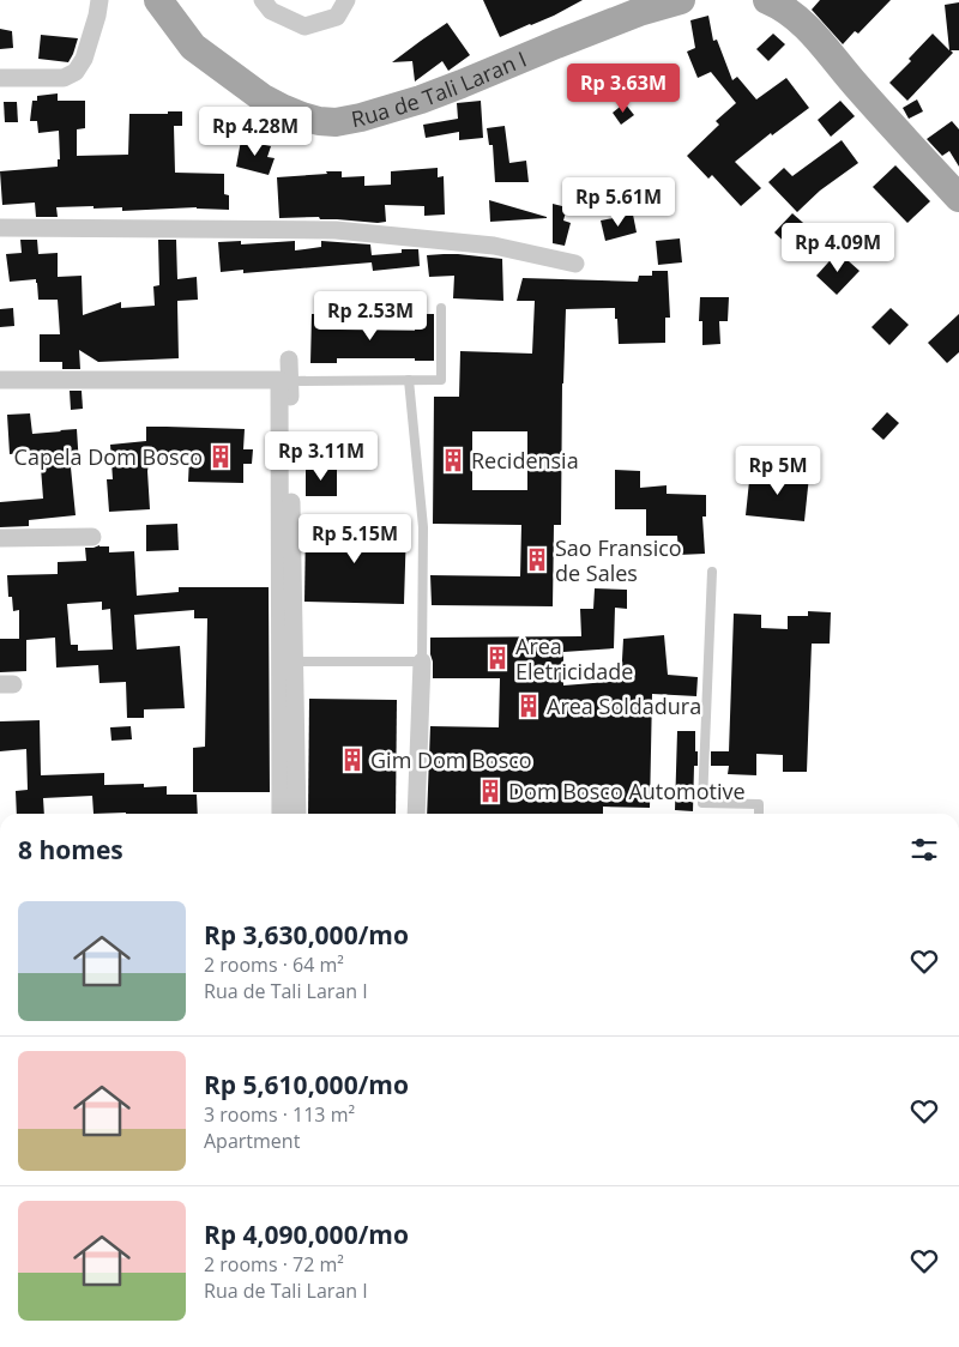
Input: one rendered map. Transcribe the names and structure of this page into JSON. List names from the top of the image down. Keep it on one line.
{"streets":{"main road":["Rua de Tali Laran I"]},"places":{"building":["Capela Dom Bosco","Recidensia","Sao Fransico de Sales","Area Eletricidade","Area Soldadura","Gim Dom Bosco","Dom Bosco Automotive"]},"page":{"price":["Rp 3.63M","Rp 4.28M","Rp 5.61M","Rp 4.09M","Rp 2.53M","Rp 3.11M","Rp 5M","Rp 5.15M"],"heading":"8 homes","list":[{"name":"Rp 3,630,000/mo","note":"2 rooms · 64 m² · Rua de Tali Laran I"},{"name":"Rp 5,610,000/mo","note":"3 rooms · 113 m² · Apartment"},{"name":"Rp 4,090,000/mo","note":"2 rooms · 72 m² · Rua de Tali Laran I"}]}}
